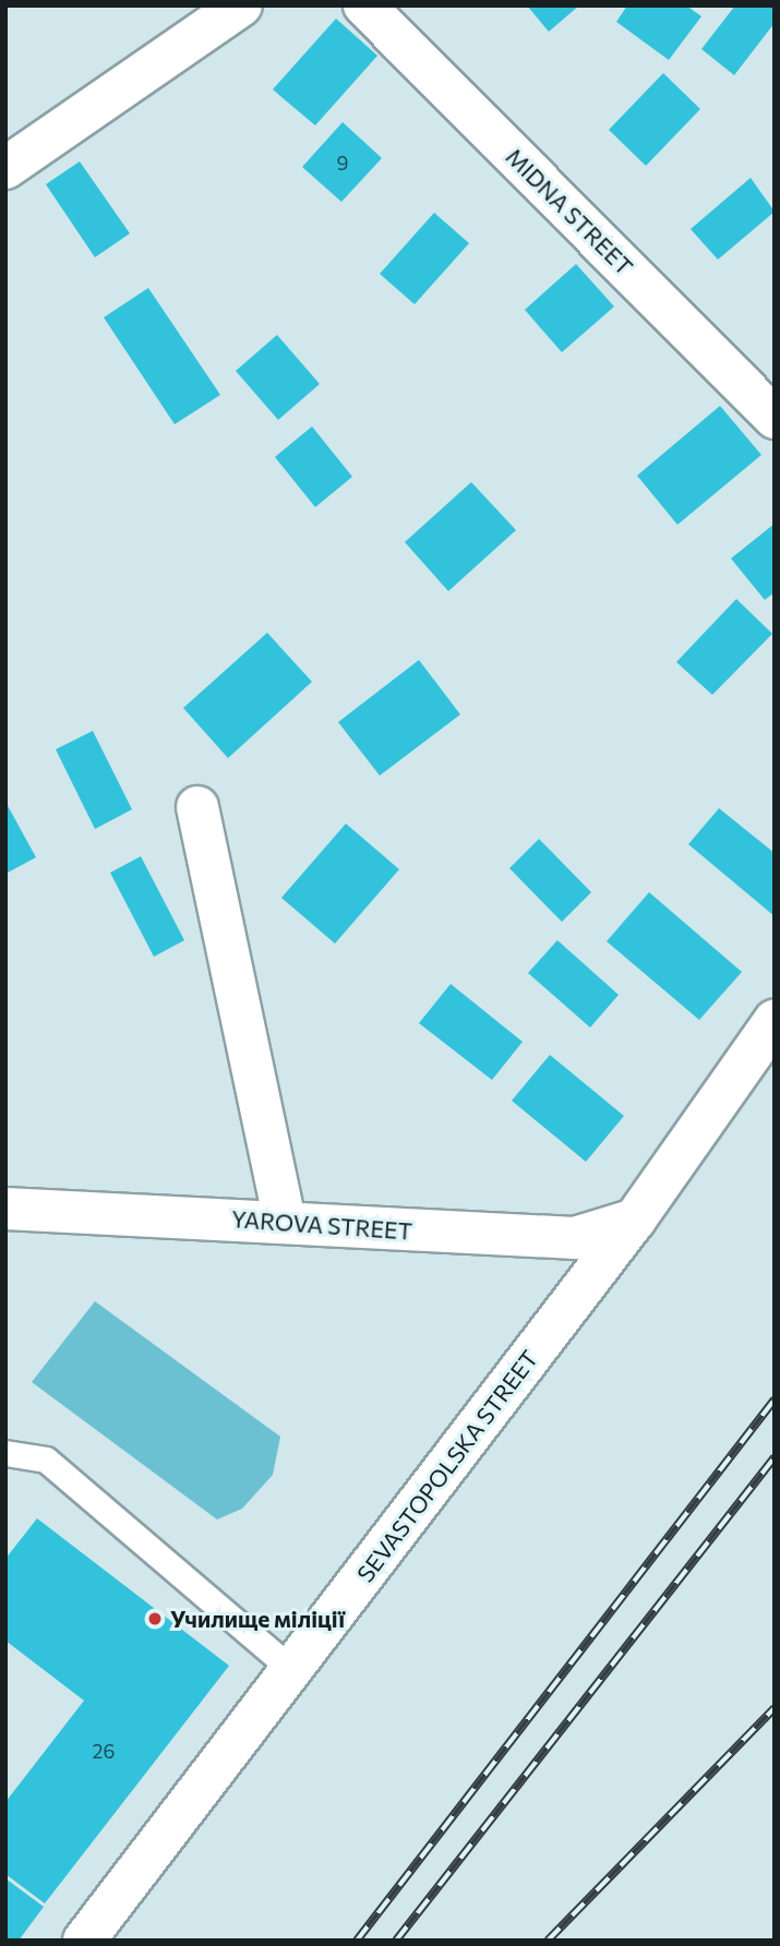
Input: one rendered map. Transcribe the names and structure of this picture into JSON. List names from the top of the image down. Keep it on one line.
{"streets":{"street":["MIDNA STREET","YAROVA STREET","SEVASTOPOLSKA STREET"]},"crossings":[["YAROVA STREET","SEVASTOPOLSKA STREET"]],"places":["Училище міліції"],"house_numbers":["9","26"]}
